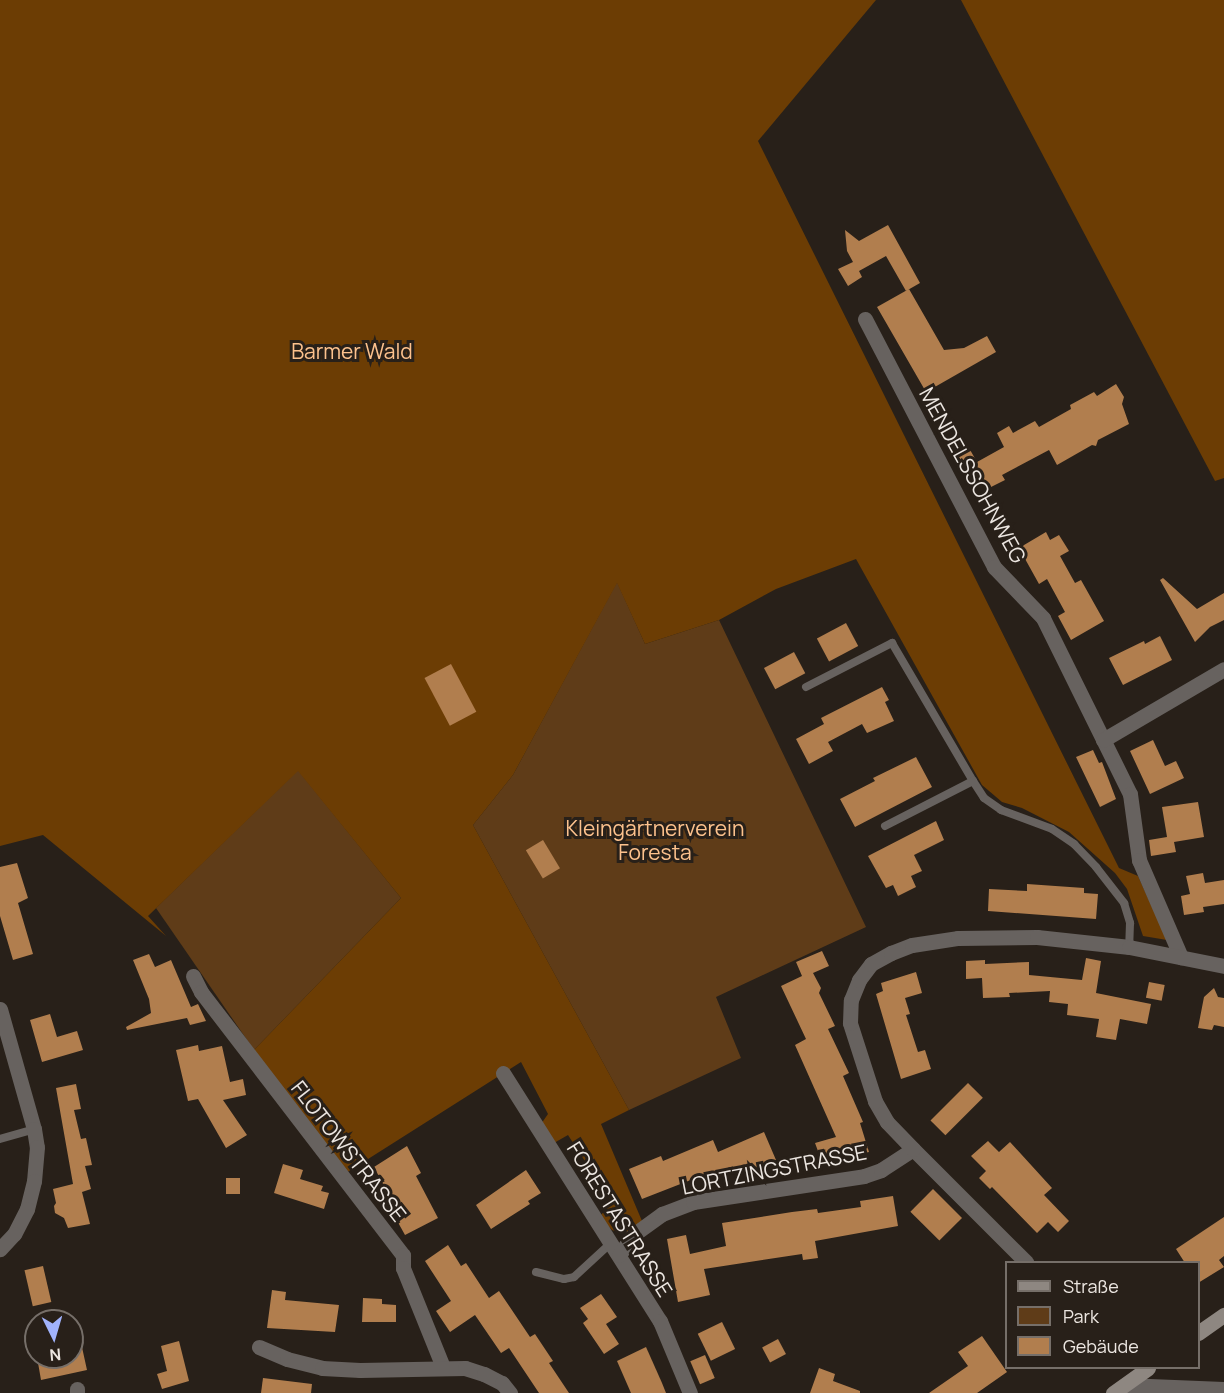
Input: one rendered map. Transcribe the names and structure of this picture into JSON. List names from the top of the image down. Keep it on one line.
{"streets":{"street":["MENDELSSOHNWEG","FLOTOWSTRASSE","LORTZINGSTRASSE","FORESTASTRASSE"]},"crossings":[["MENDELSSOHNWEG","LORTZINGSTRASSE"],["LORTZINGSTRASSE","FORESTASTRASSE"]],"parks":["Barmer Wald","Kleingärtnerverein Foresta"],"legend":["Straße","Park","Gebäude"],"north":"bottom"}
